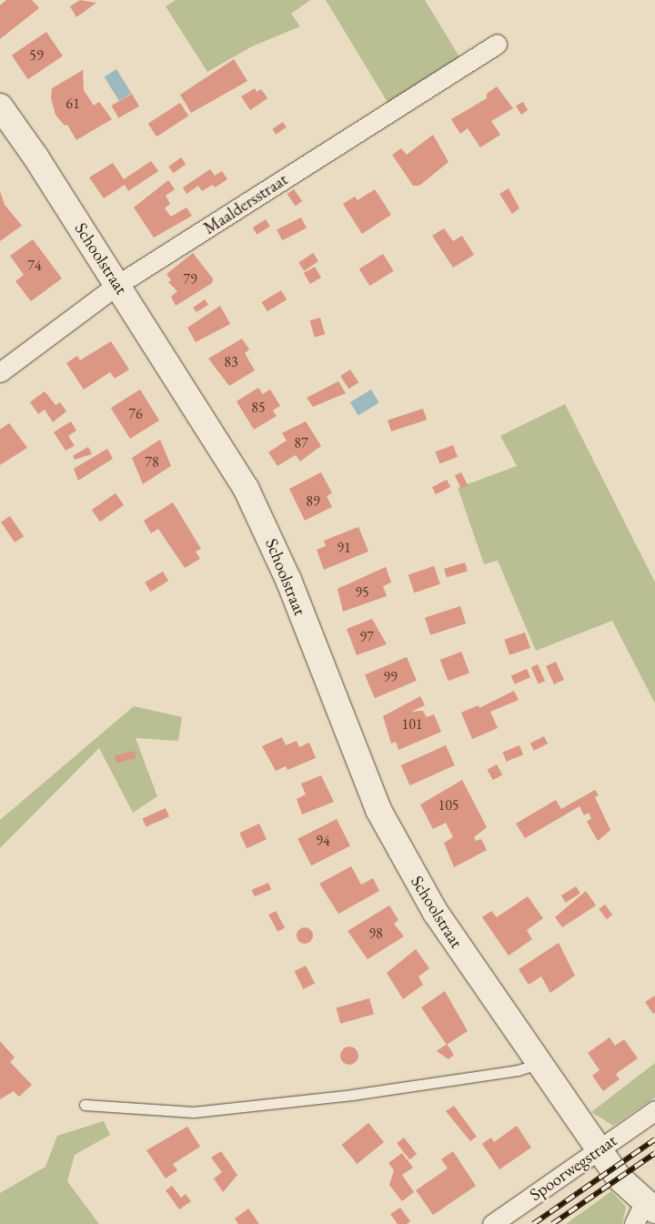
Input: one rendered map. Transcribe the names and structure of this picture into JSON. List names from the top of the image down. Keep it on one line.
{"streets":{"street":["Maaldersstraat","Schoolstraat","Spoorwegstraat"]},"crossings":[["Maaldersstraat","Schoolstraat"],["Schoolstraat","Spoorwegstraat"]],"house_numbers":["59","61","74","79","83","85","76","87","78","89","91","95","97","99","101","105","94","98"]}
